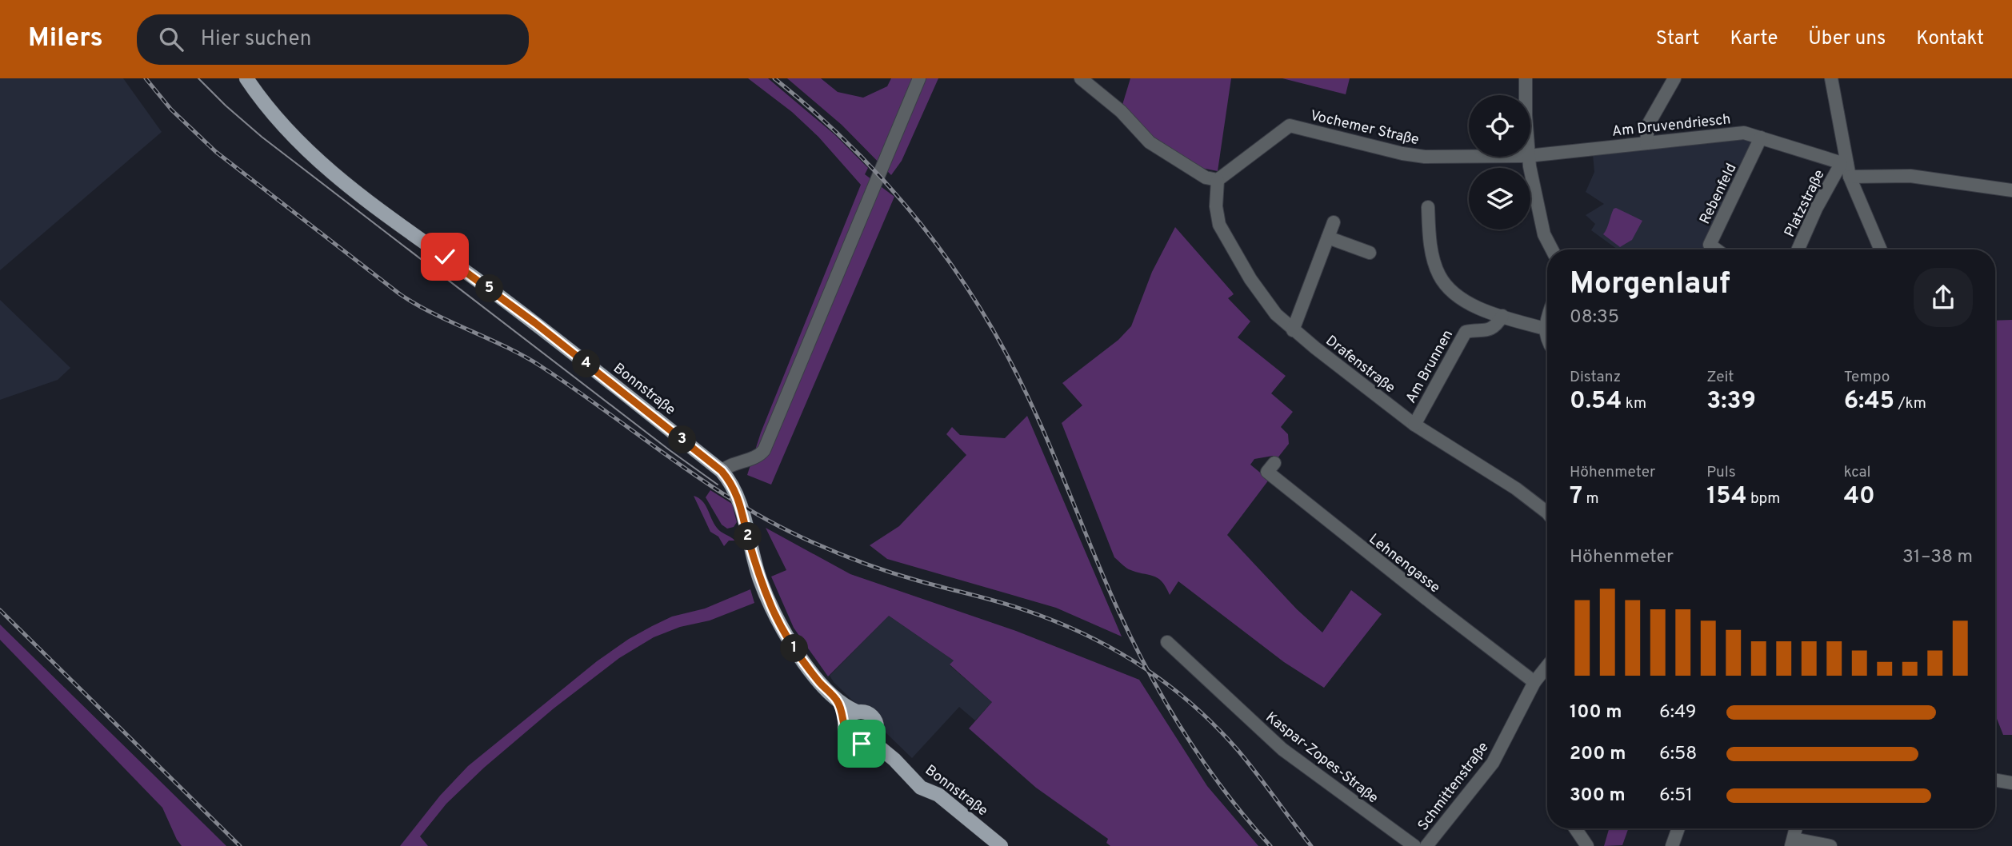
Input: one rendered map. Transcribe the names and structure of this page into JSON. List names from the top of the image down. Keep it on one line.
{"streets":{"main road":["Bonnstraße"],"street":["Am Druvendriesch","Vochemer Straße","Rebenfeld","Platzstraße","Drafenstraße","Am Brunnen","Lehnengasse","Kaspar-Zopes-Straße","Schmittenstraße"]},"crossings":[["Am Druvendriesch","Rebenfeld"],["Am Druvendriesch","Platzstraße"],["Vochemer Straße","Drafenstraße"],["Drafenstraße","Am Brunnen"],["Lehnengasse","Schmittenstraße"]],"page":{"header":"Milers","search":"Hier suchen","nav":["Start","Karte","Über uns","Kontakt"],"heading":["Morgenlauf","08:35"],"pins":["5","4","3","2","1"],"stats":[["Distanz","0.54 km"],["Zeit","3:39"],["Tempo","6:45 /km"],["Höhenmeter","7 m"],["Puls","154 bpm"],["kcal","40"]],"chart":["Höhenmeter","31–38 m"],"list":[{"name":"100 m","note":"6:49"},{"name":"200 m","note":"6:58"},{"name":"300 m","note":"6:51"}]}}
